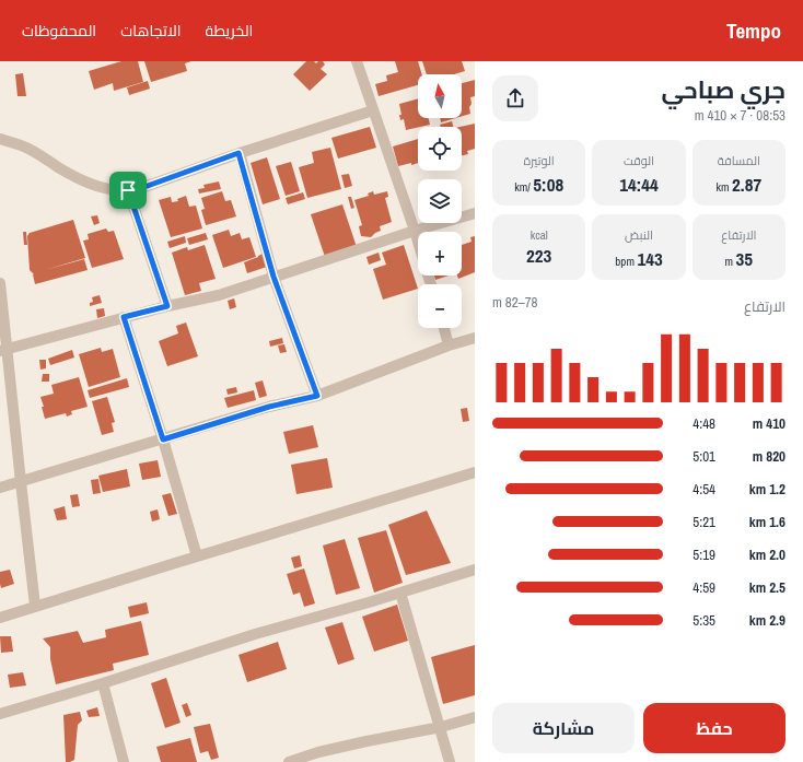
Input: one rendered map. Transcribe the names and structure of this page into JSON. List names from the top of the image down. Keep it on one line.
{"north":"top","page":{"header":"Tempo","nav":["الخريطة","الاتجاهات","المحفوظات"],"heading":["جري صباحي","08:53 · 7 × 410 m"],"map_buttons":["+","−"],"stats":[["المسافة","2.87 km"],["الوقت","14:44"],["الوتيرة","5:08 /km"],["الارتفاع","35 m"],["النبض","143 bpm"],["kcal","223"]],"chart":["الارتفاع","78–82 m"],"list":[{"name":"410 m","note":"4:48"},{"name":"820 m","note":"5:01"},{"name":"1.2 km","note":"4:54"},{"name":"1.6 km","note":"5:21"},{"name":"2.0 km","note":"5:19"},{"name":"2.5 km","note":"4:59"},{"name":"2.9 km","note":"5:35"}],"buttons":["حفظ","مشاركة"]}}
